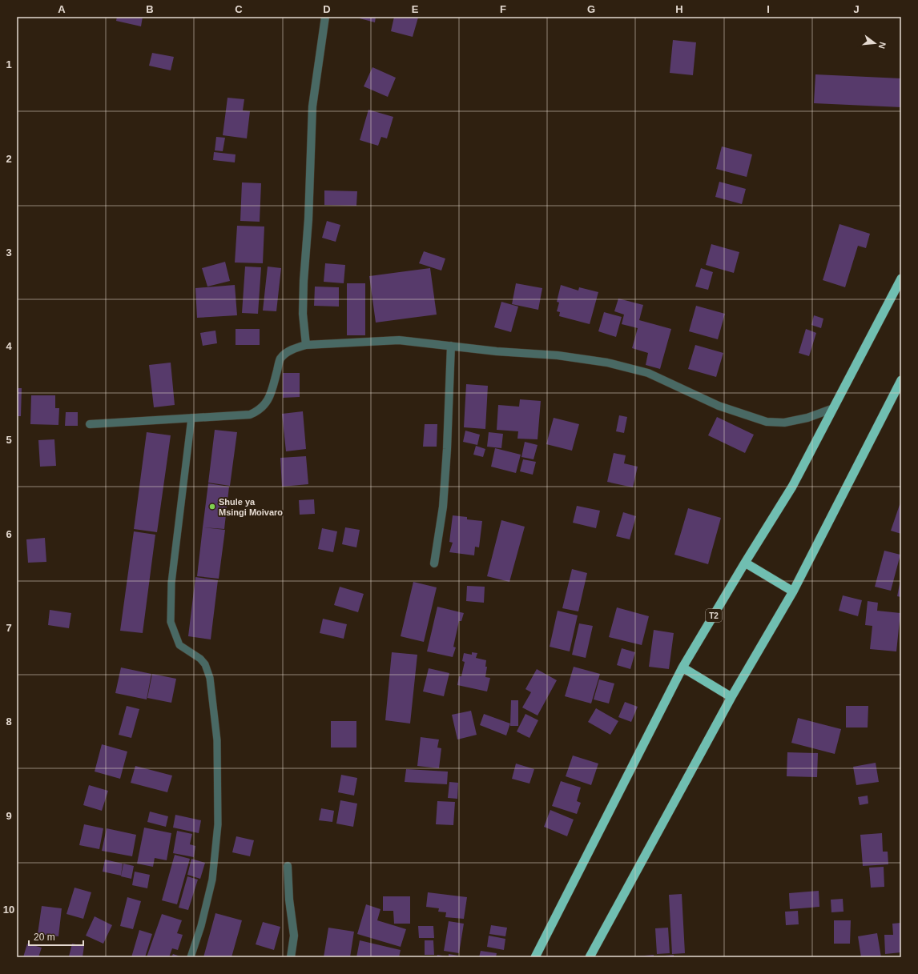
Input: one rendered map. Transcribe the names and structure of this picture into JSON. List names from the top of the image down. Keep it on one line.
{"streets":{"highway":["T2"]},"places":["Shule ya Msingi Moivaro"],"scale_bar":"20 m","north":"right","grid":{"columns":["A","B","C","D","E","F","G","H","I","J"],"rows":["1","2","3","4","5","6","7","8","9","10"]}}
